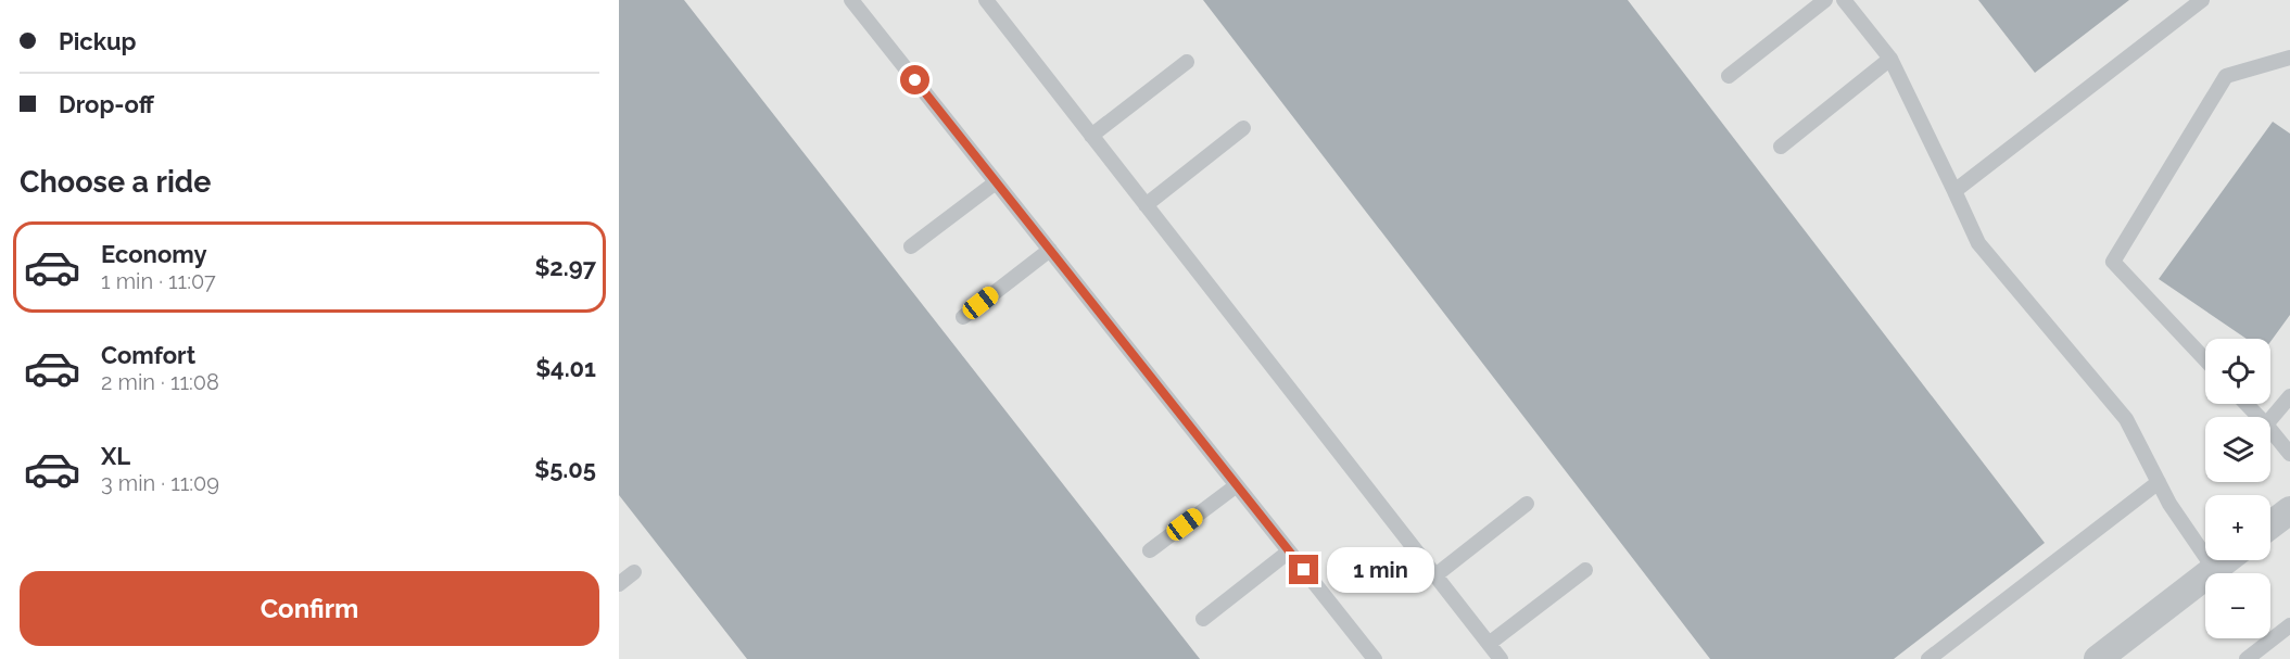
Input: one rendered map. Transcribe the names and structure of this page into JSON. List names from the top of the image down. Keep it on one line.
{"page":{"banner":["Pickup","Drop-off"],"heading":"Choose a ride","list":[{"name":"Economy","note":"1 min · 11:07","value":"$2.97"},{"name":"Comfort","note":"2 min · 11:08","value":"$4.01"},{"name":"XL","note":"3 min · 11:09","value":"$5.05"}],"map_buttons":["+","−"],"bubble":"1 min","buttons":"Confirm"}}
